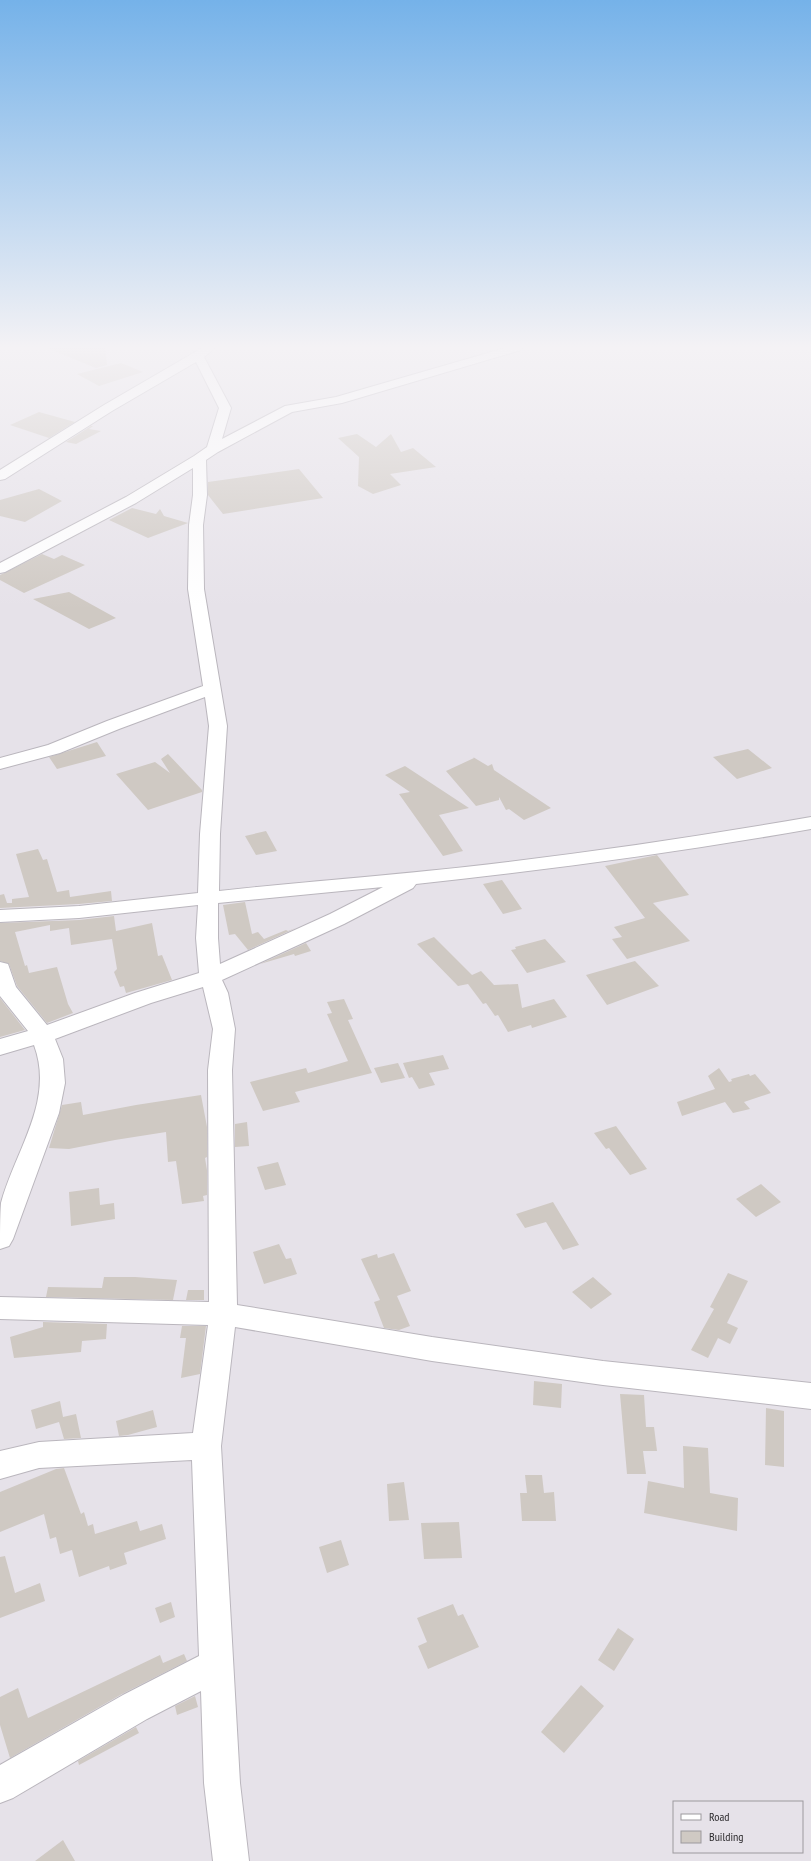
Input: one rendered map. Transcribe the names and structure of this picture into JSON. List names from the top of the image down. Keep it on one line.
{"legend":["Road","Building"]}
